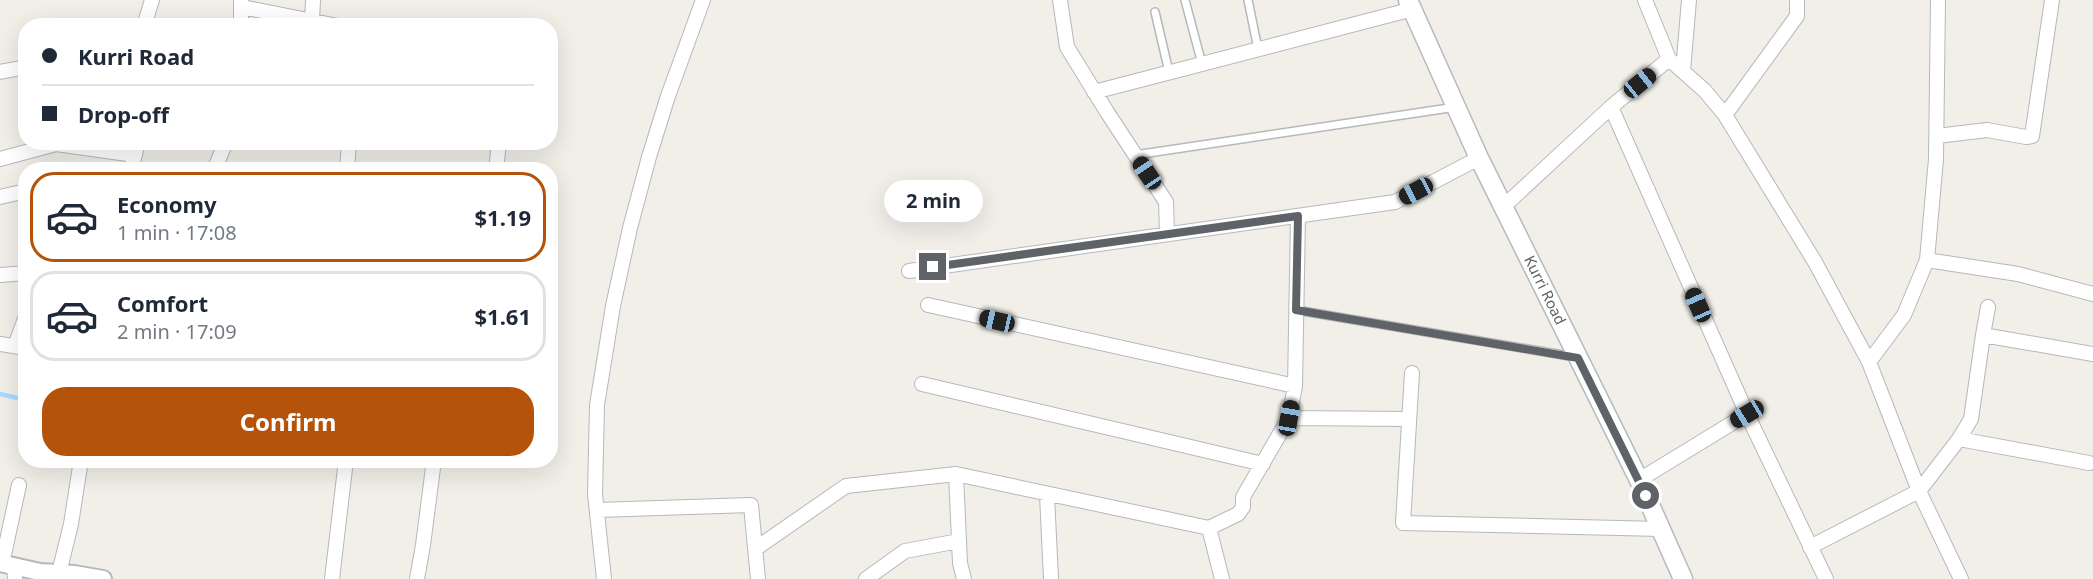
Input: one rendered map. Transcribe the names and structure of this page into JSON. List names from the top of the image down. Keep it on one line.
{"streets":{"main road":["Kurri Road"]},"page":{"banner":["Kurri Road","Drop-off"],"list":[{"name":"Economy","note":"1 min · 17:08","value":"$1.19"},{"name":"Comfort","note":"2 min · 17:09","value":"$1.61"}],"bubble":"2 min","buttons":"Confirm"}}
